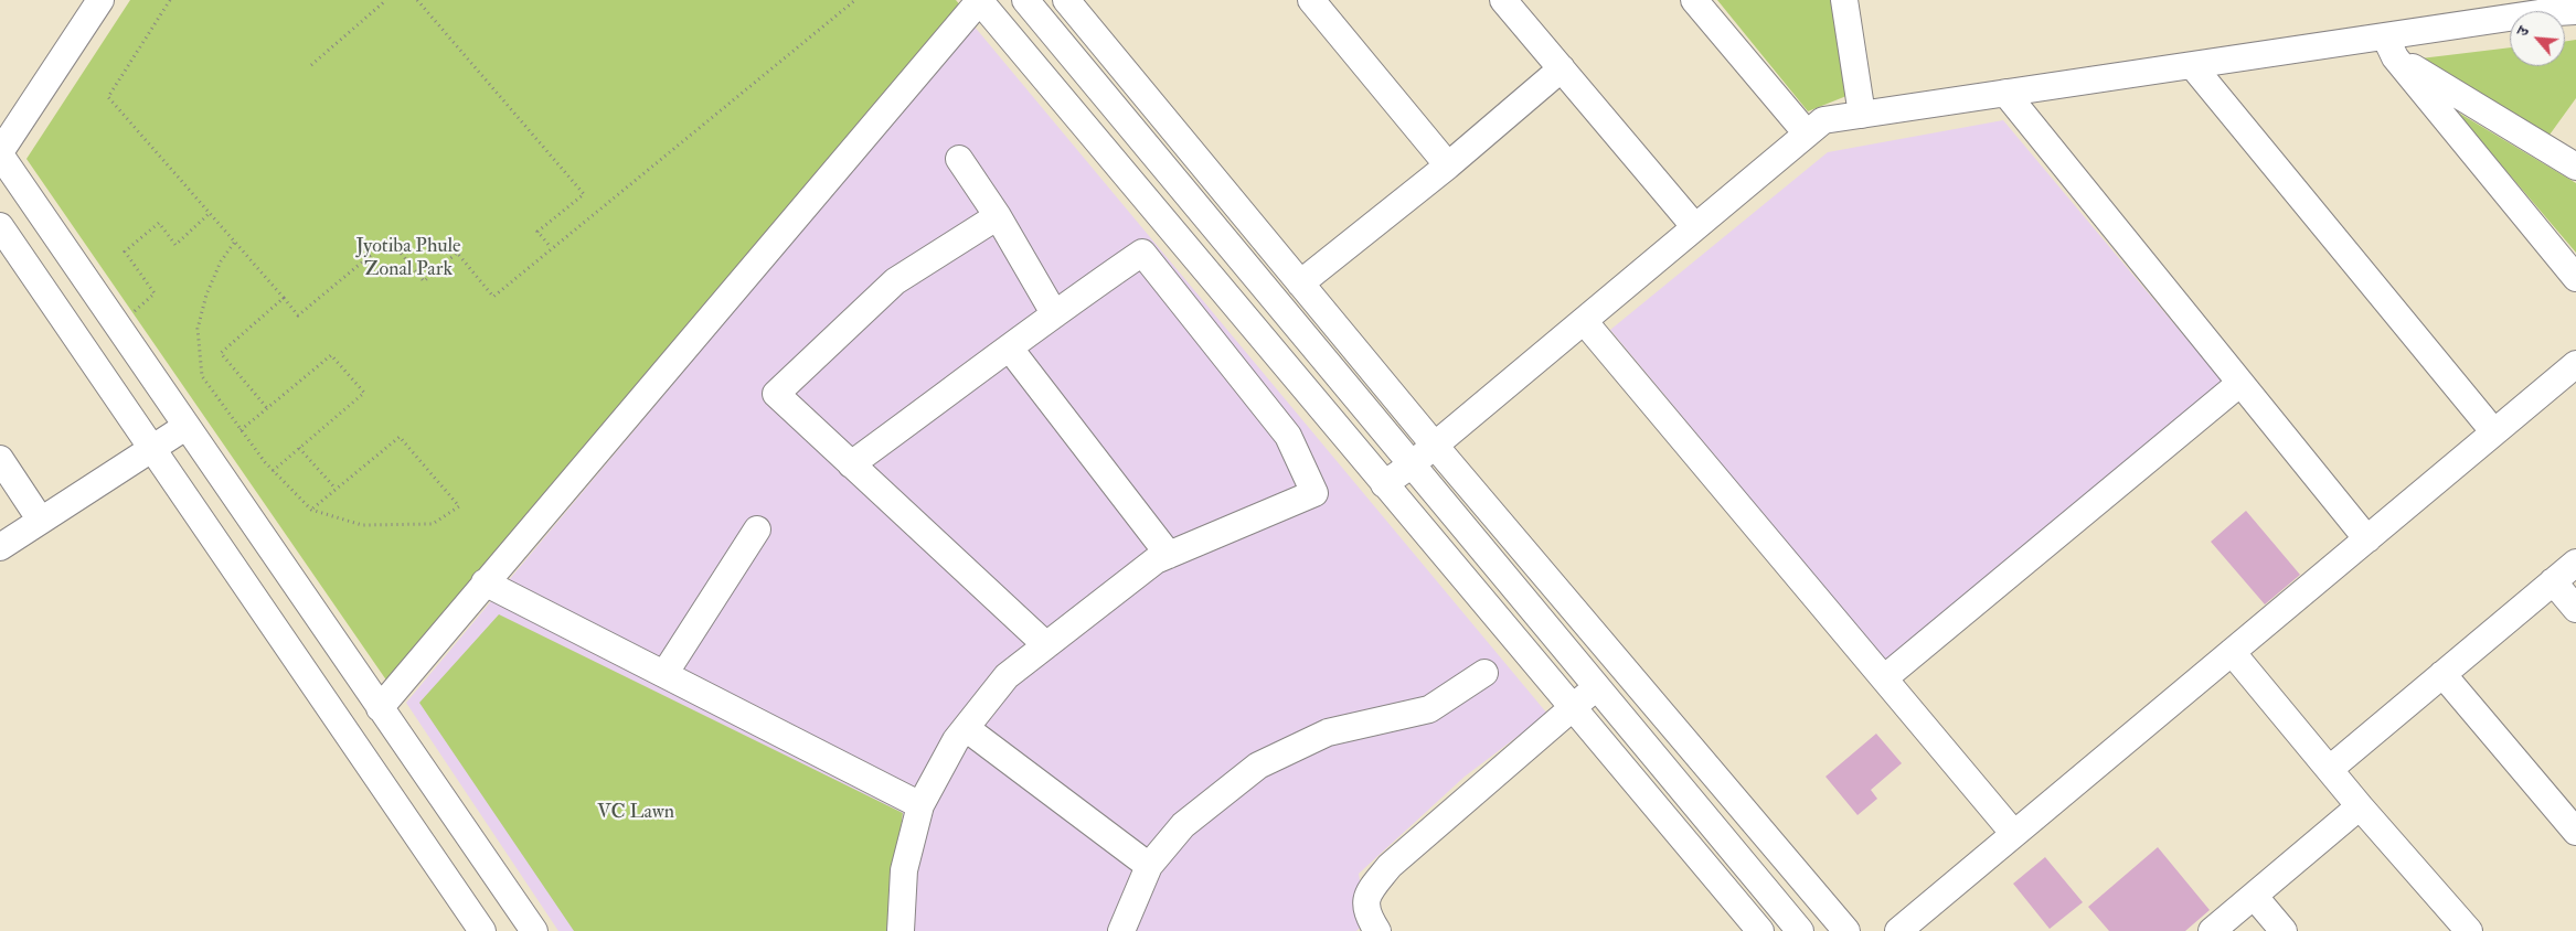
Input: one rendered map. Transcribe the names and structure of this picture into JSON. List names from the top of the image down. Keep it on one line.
{"parks":["Jyotiba Phule Zonal Park","VC Lawn"],"north":"top left"}
